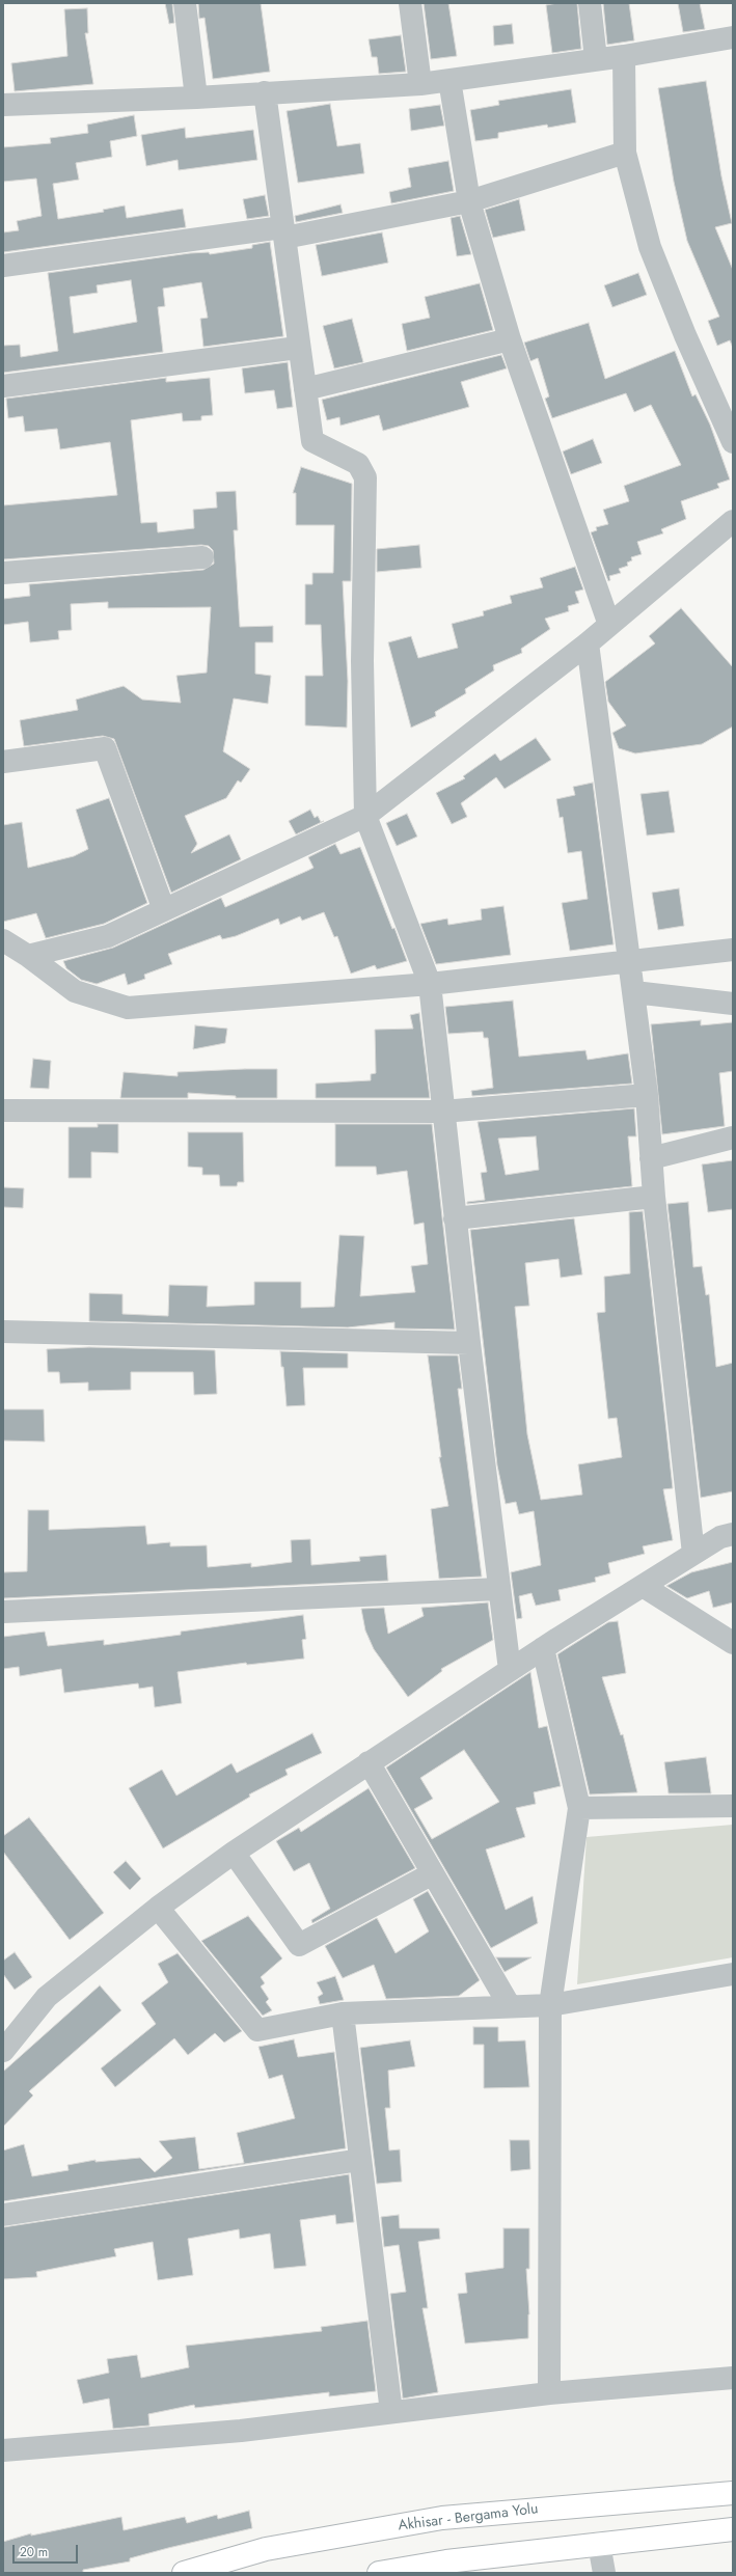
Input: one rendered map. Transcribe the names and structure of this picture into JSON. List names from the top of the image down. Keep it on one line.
{"streets":{"main road":["Akhisar - Bergama Yolu"]},"scale_bar":"20 m"}
